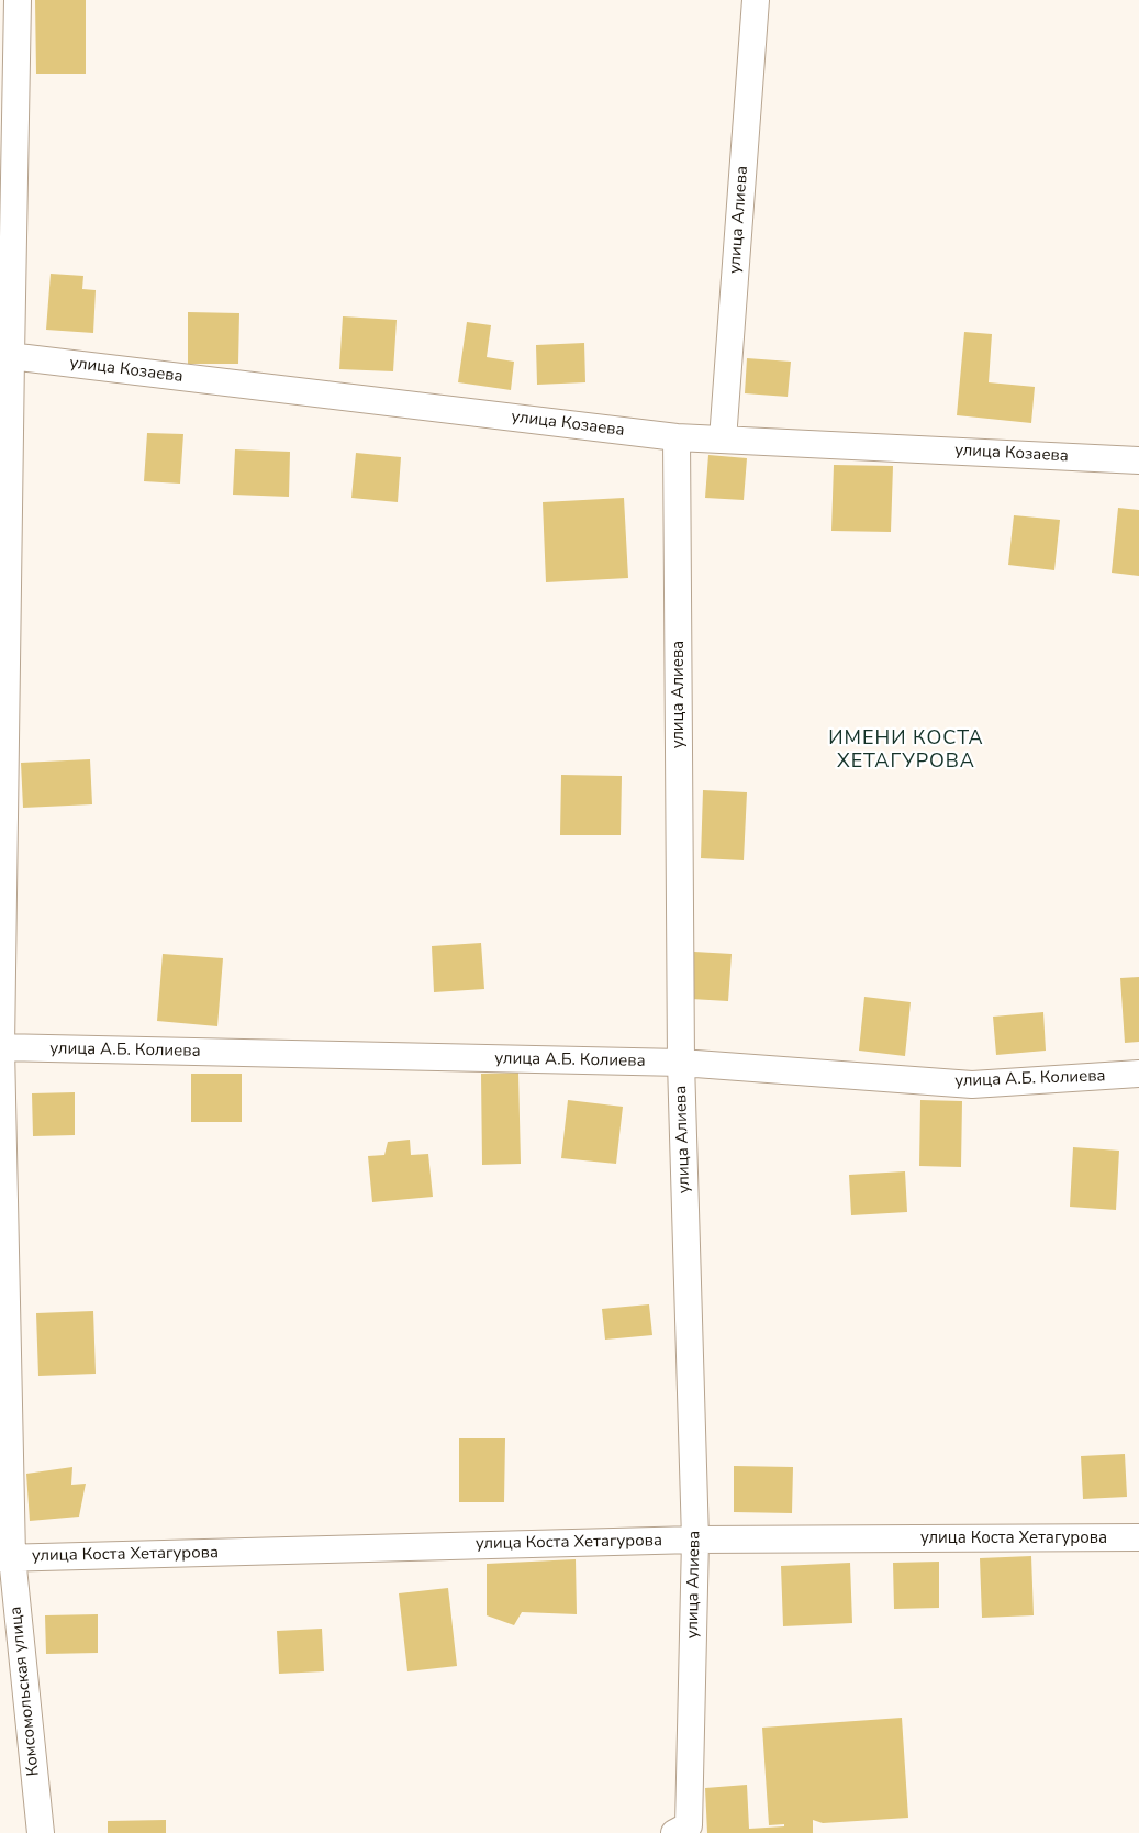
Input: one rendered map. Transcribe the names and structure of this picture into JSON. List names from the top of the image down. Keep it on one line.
{"streets":{"street":["улица Алиева","улица Козаева","улица А.Б. Колиева","улица Коста Хетагурова","Комсомольская улица"]},"crossings":[["улица Алиева","улица Козаева"],["улица Алиева","улица А.Б. Колиева"],["улица Алиева","улица Коста Хетагурова"],["улица Козаева","Комсомольская улица"],["улица А.Б. Колиева","Комсомольская улица"],["улица Коста Хетагурова","Комсомольская улица"]],"districts":["ИМЕНИ КОСТА ХЕТАГУРОВА"]}
